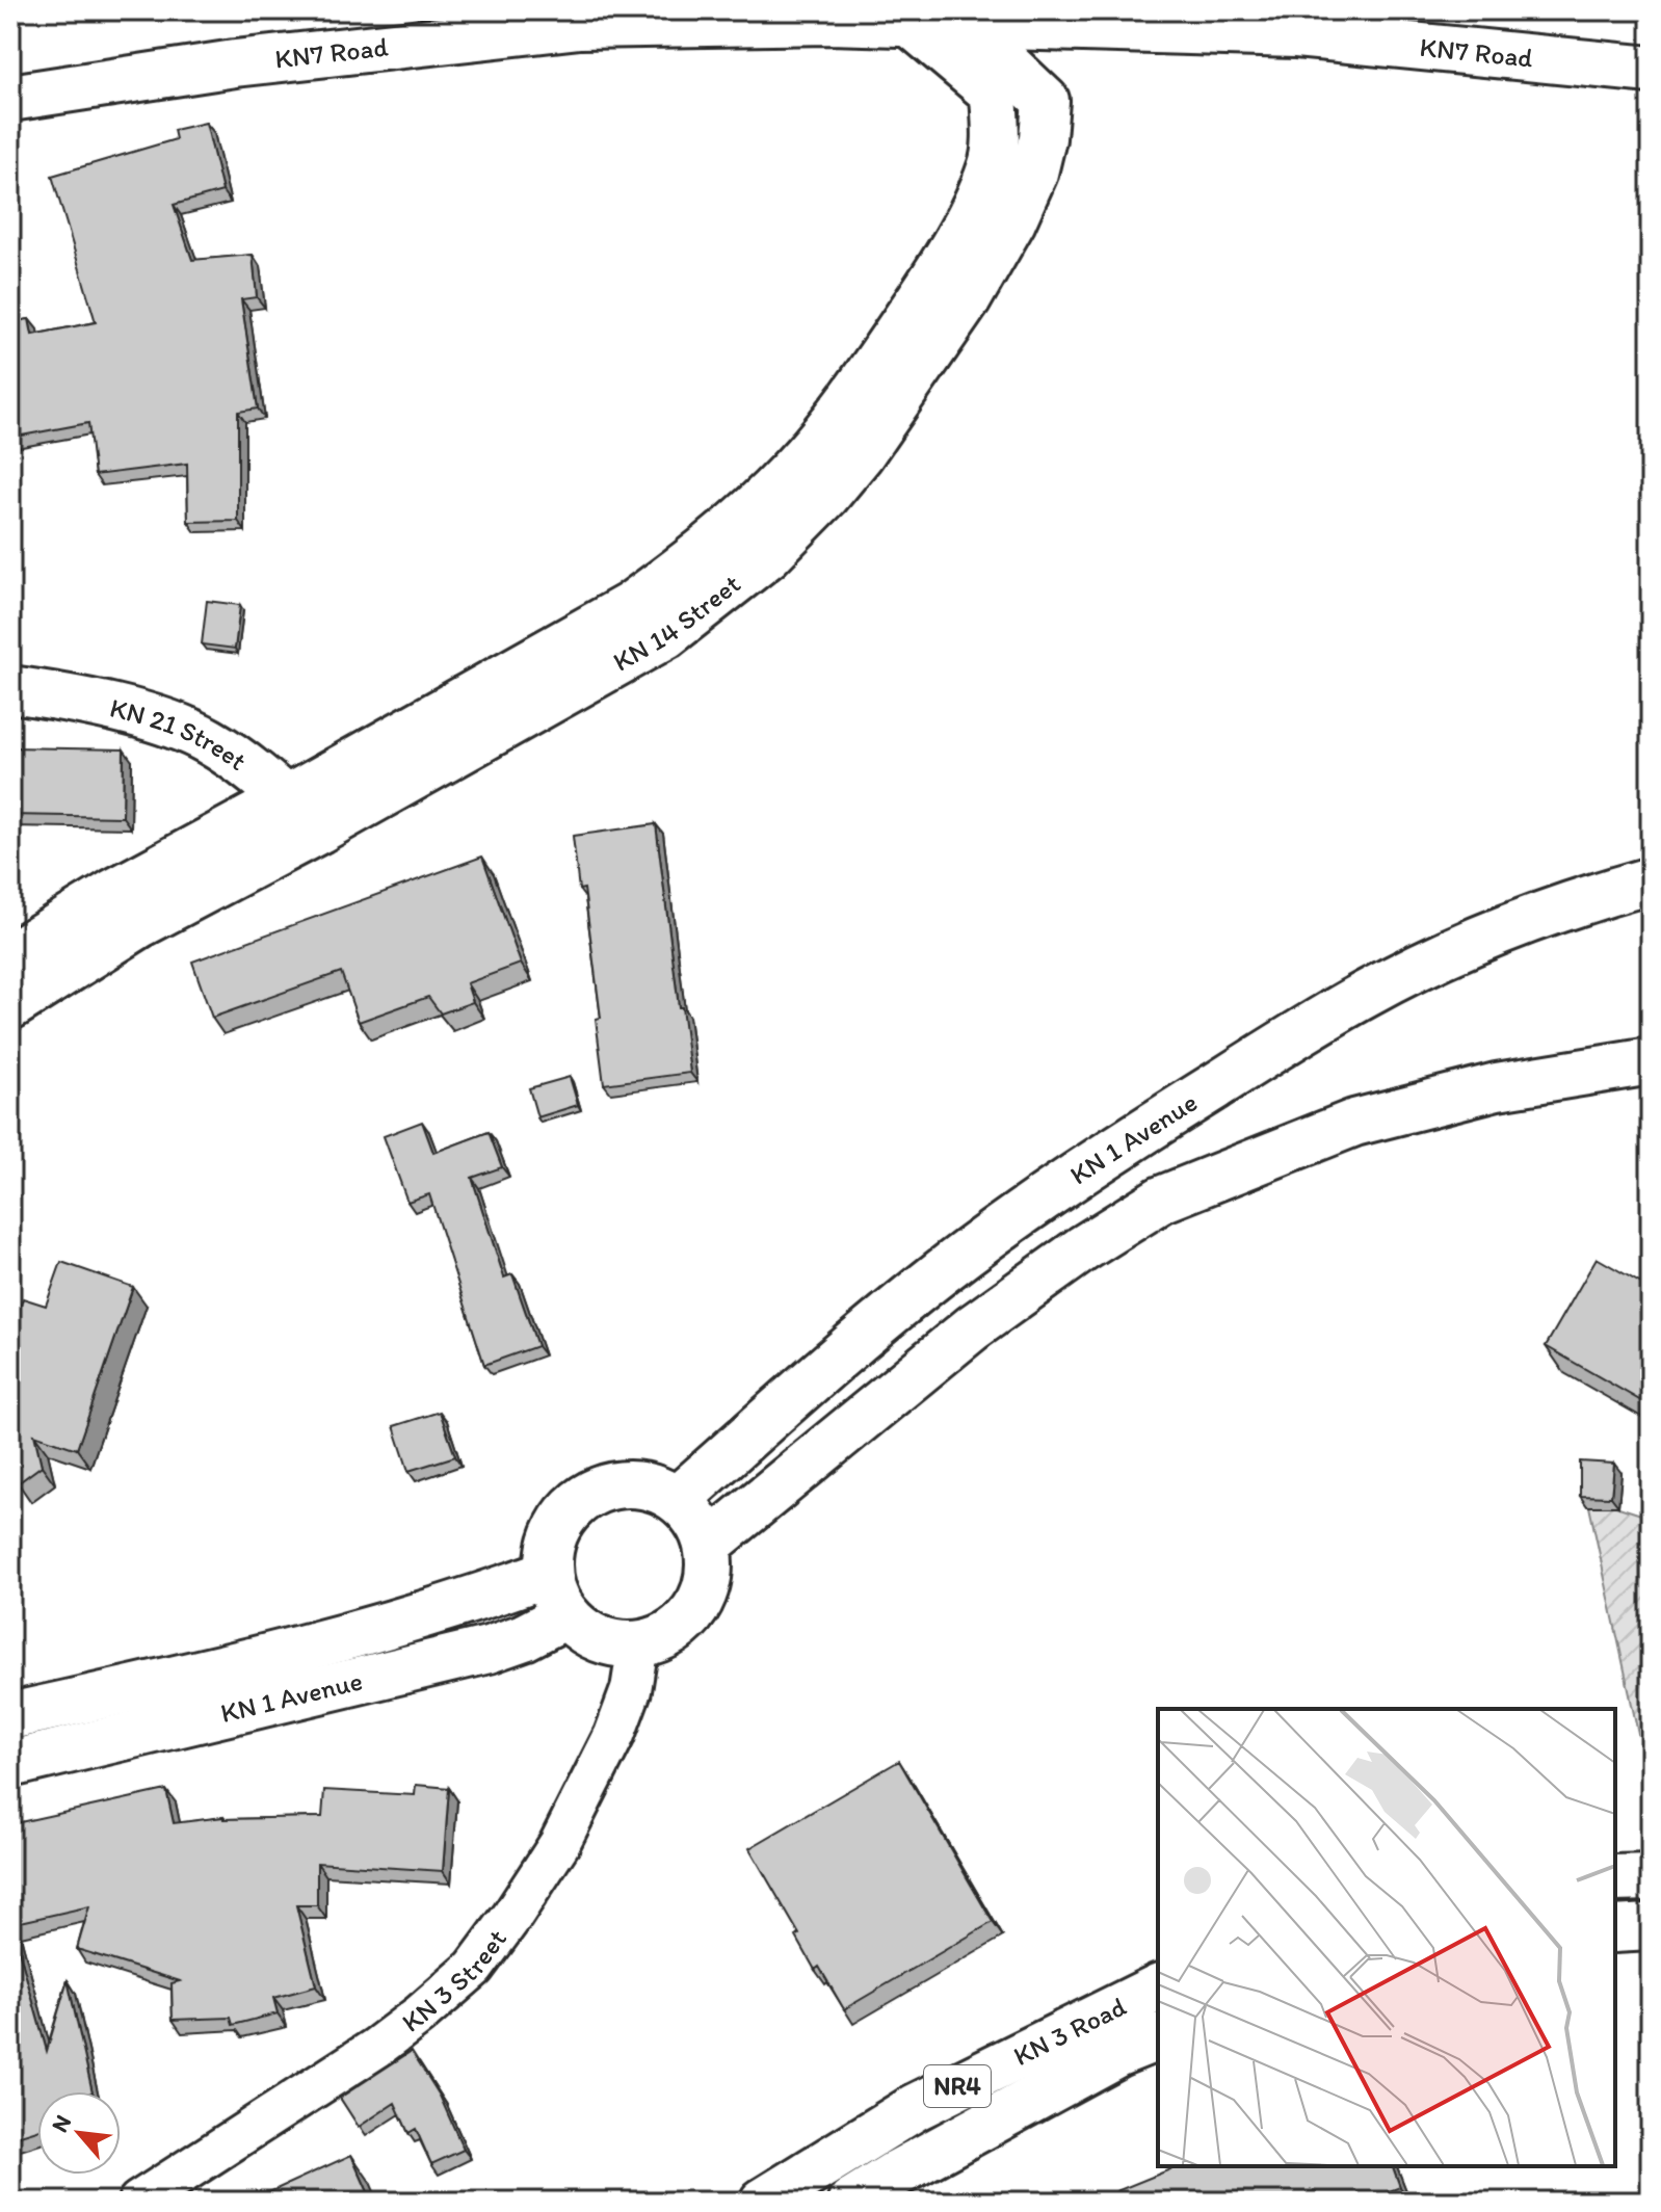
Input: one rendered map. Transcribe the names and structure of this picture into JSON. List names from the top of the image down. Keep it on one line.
{"streets":{"main road":["KN7 Road","KN 14 Street","KN 21 Street","KN 1 Avenue","KN 3 Road","NR4"],"street":["KN 3 Street"]},"crossings":[["KN7 Road","KN 14 Street"],["KN 14 Street","KN 21 Street"],["KN 1 Avenue","KN 3 Street"]],"north":"top left"}
